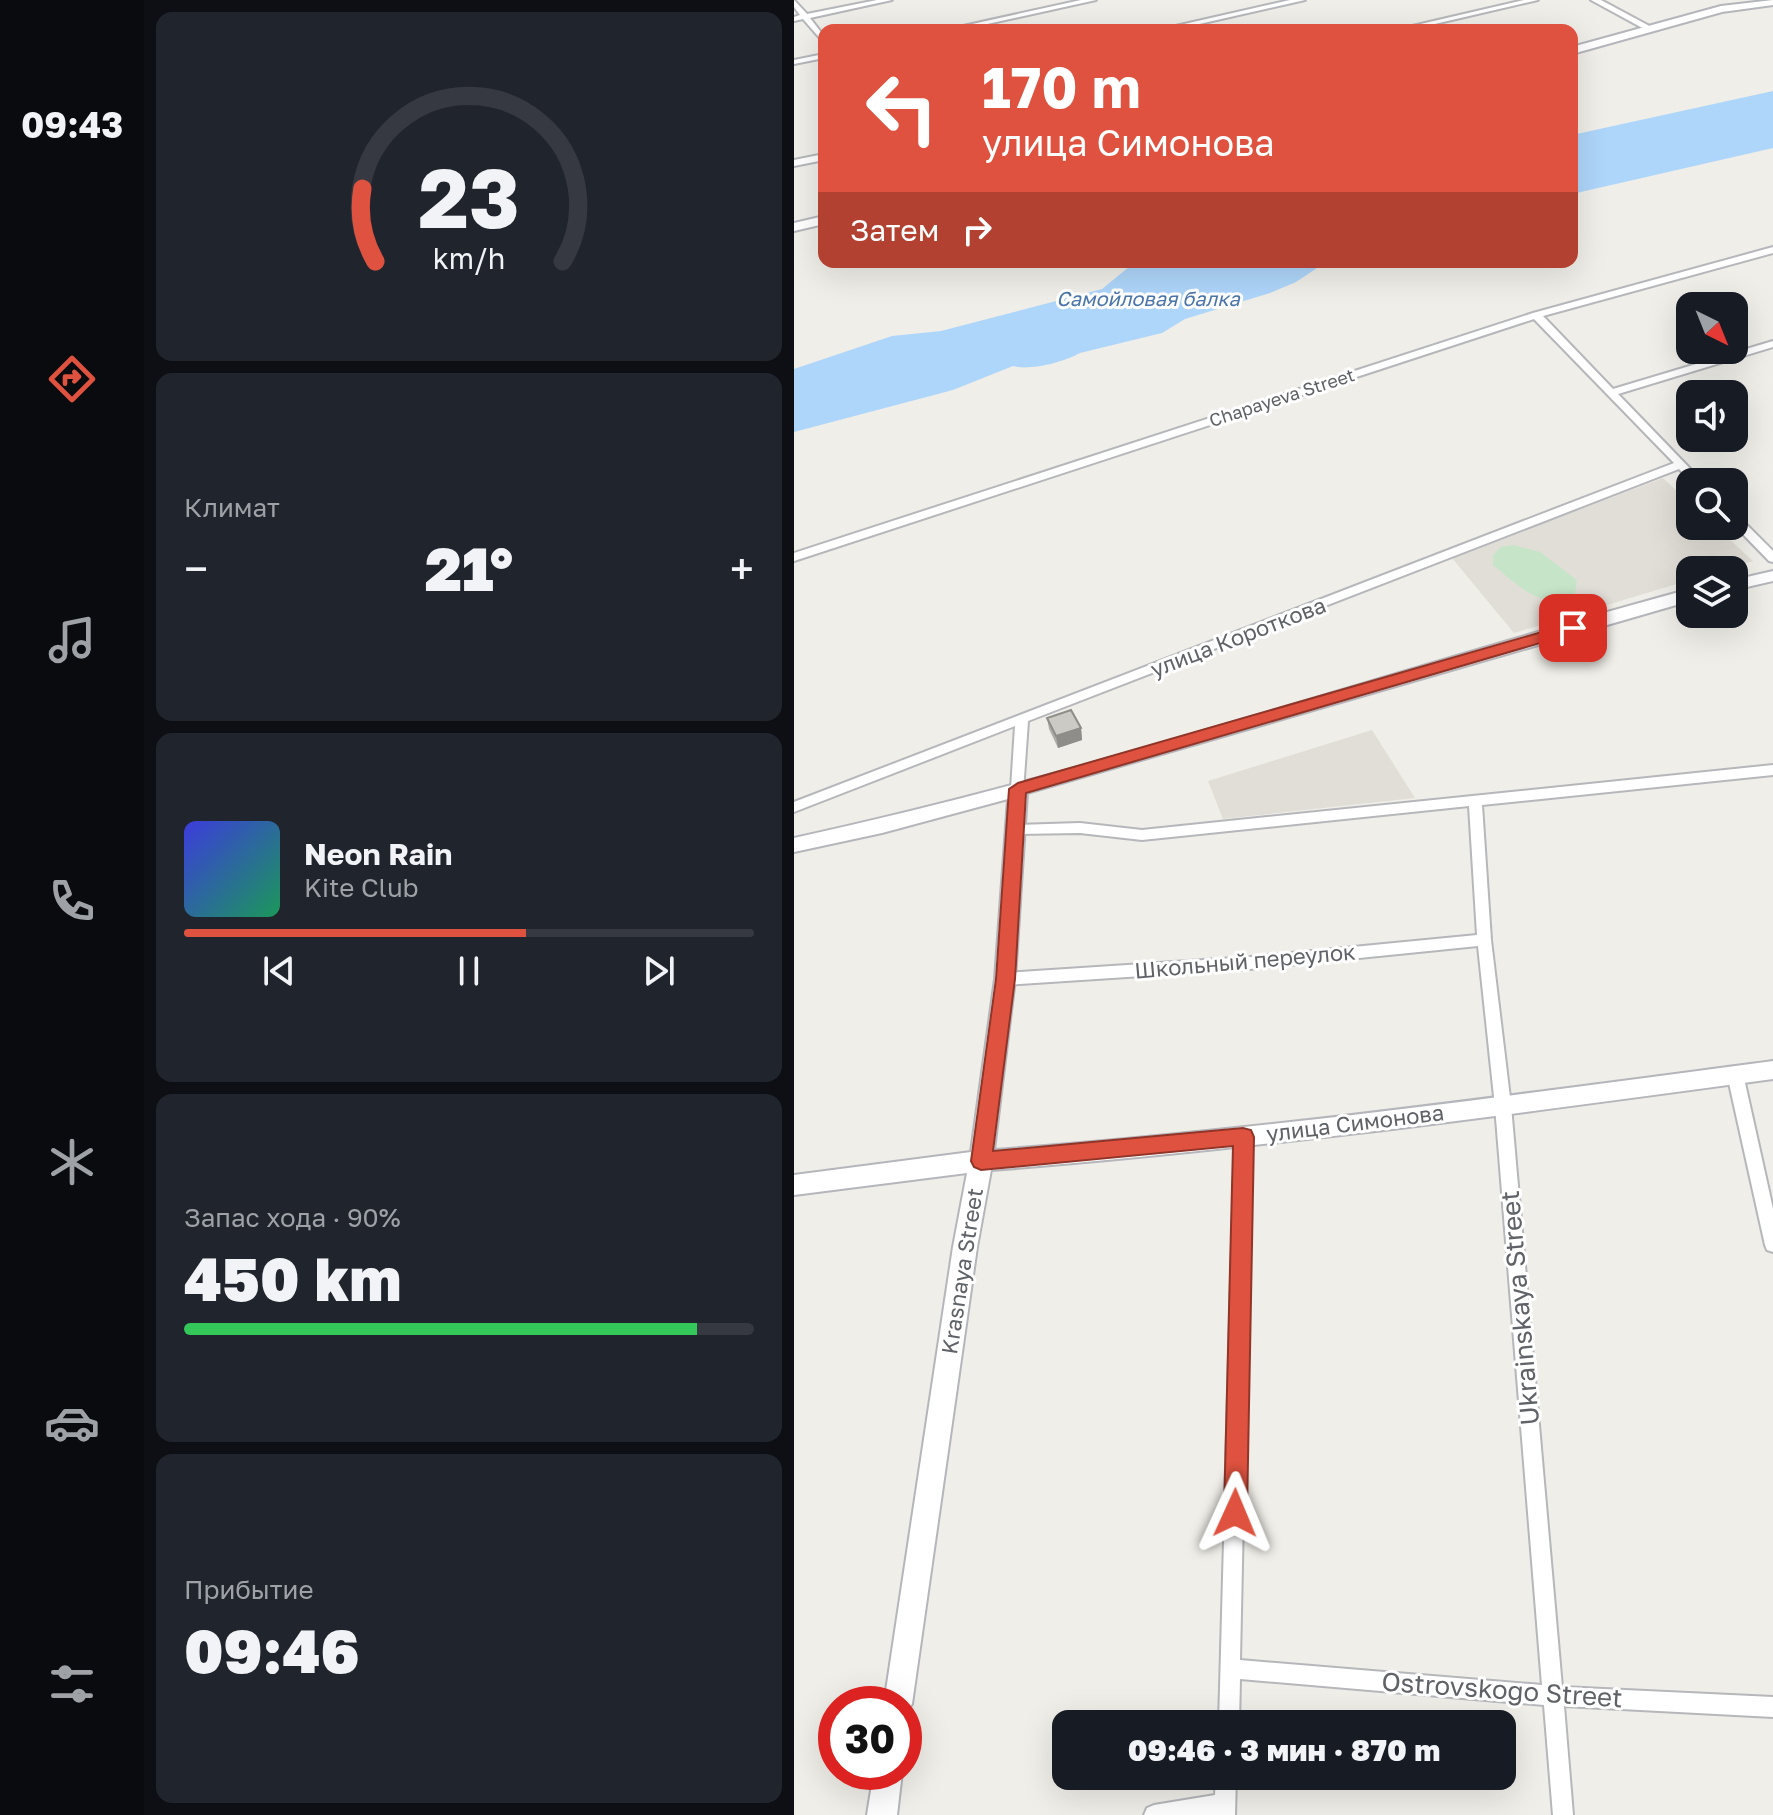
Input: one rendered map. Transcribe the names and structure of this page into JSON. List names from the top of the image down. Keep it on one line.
{"streets":{"street":["Chapayeva Street","улица Короткова","Школьный переулок","улица Симонова","Krasnaya Street","Ukrainskaya Street","Ostrovskogo Street"]},"crossings":[["Школьный переулок","Krasnaya Street"],["Школьный переулок","Ukrainskaya Street"],["улица Симонова","Krasnaya Street"],["улица Симонова","Ukrainskaya Street"],["Ukrainskaya Street","Ostrovskogo Street"]],"water":["Самойловая балка"],"north":"bottom right","page":{"tabs":"09:43","turn":["170 m","улица Симонова"],"then":"Затем","tile":["Климат",["Запас хода · 90%","450 km"],["Прибытие","09:46"]],"heat":["−","21°","+"],"song":["Neon Rain","Kite Club"],"limit":"30","trip":"09:46 · 3 мин · 870 m","gauge":["23","km/h"]}}
